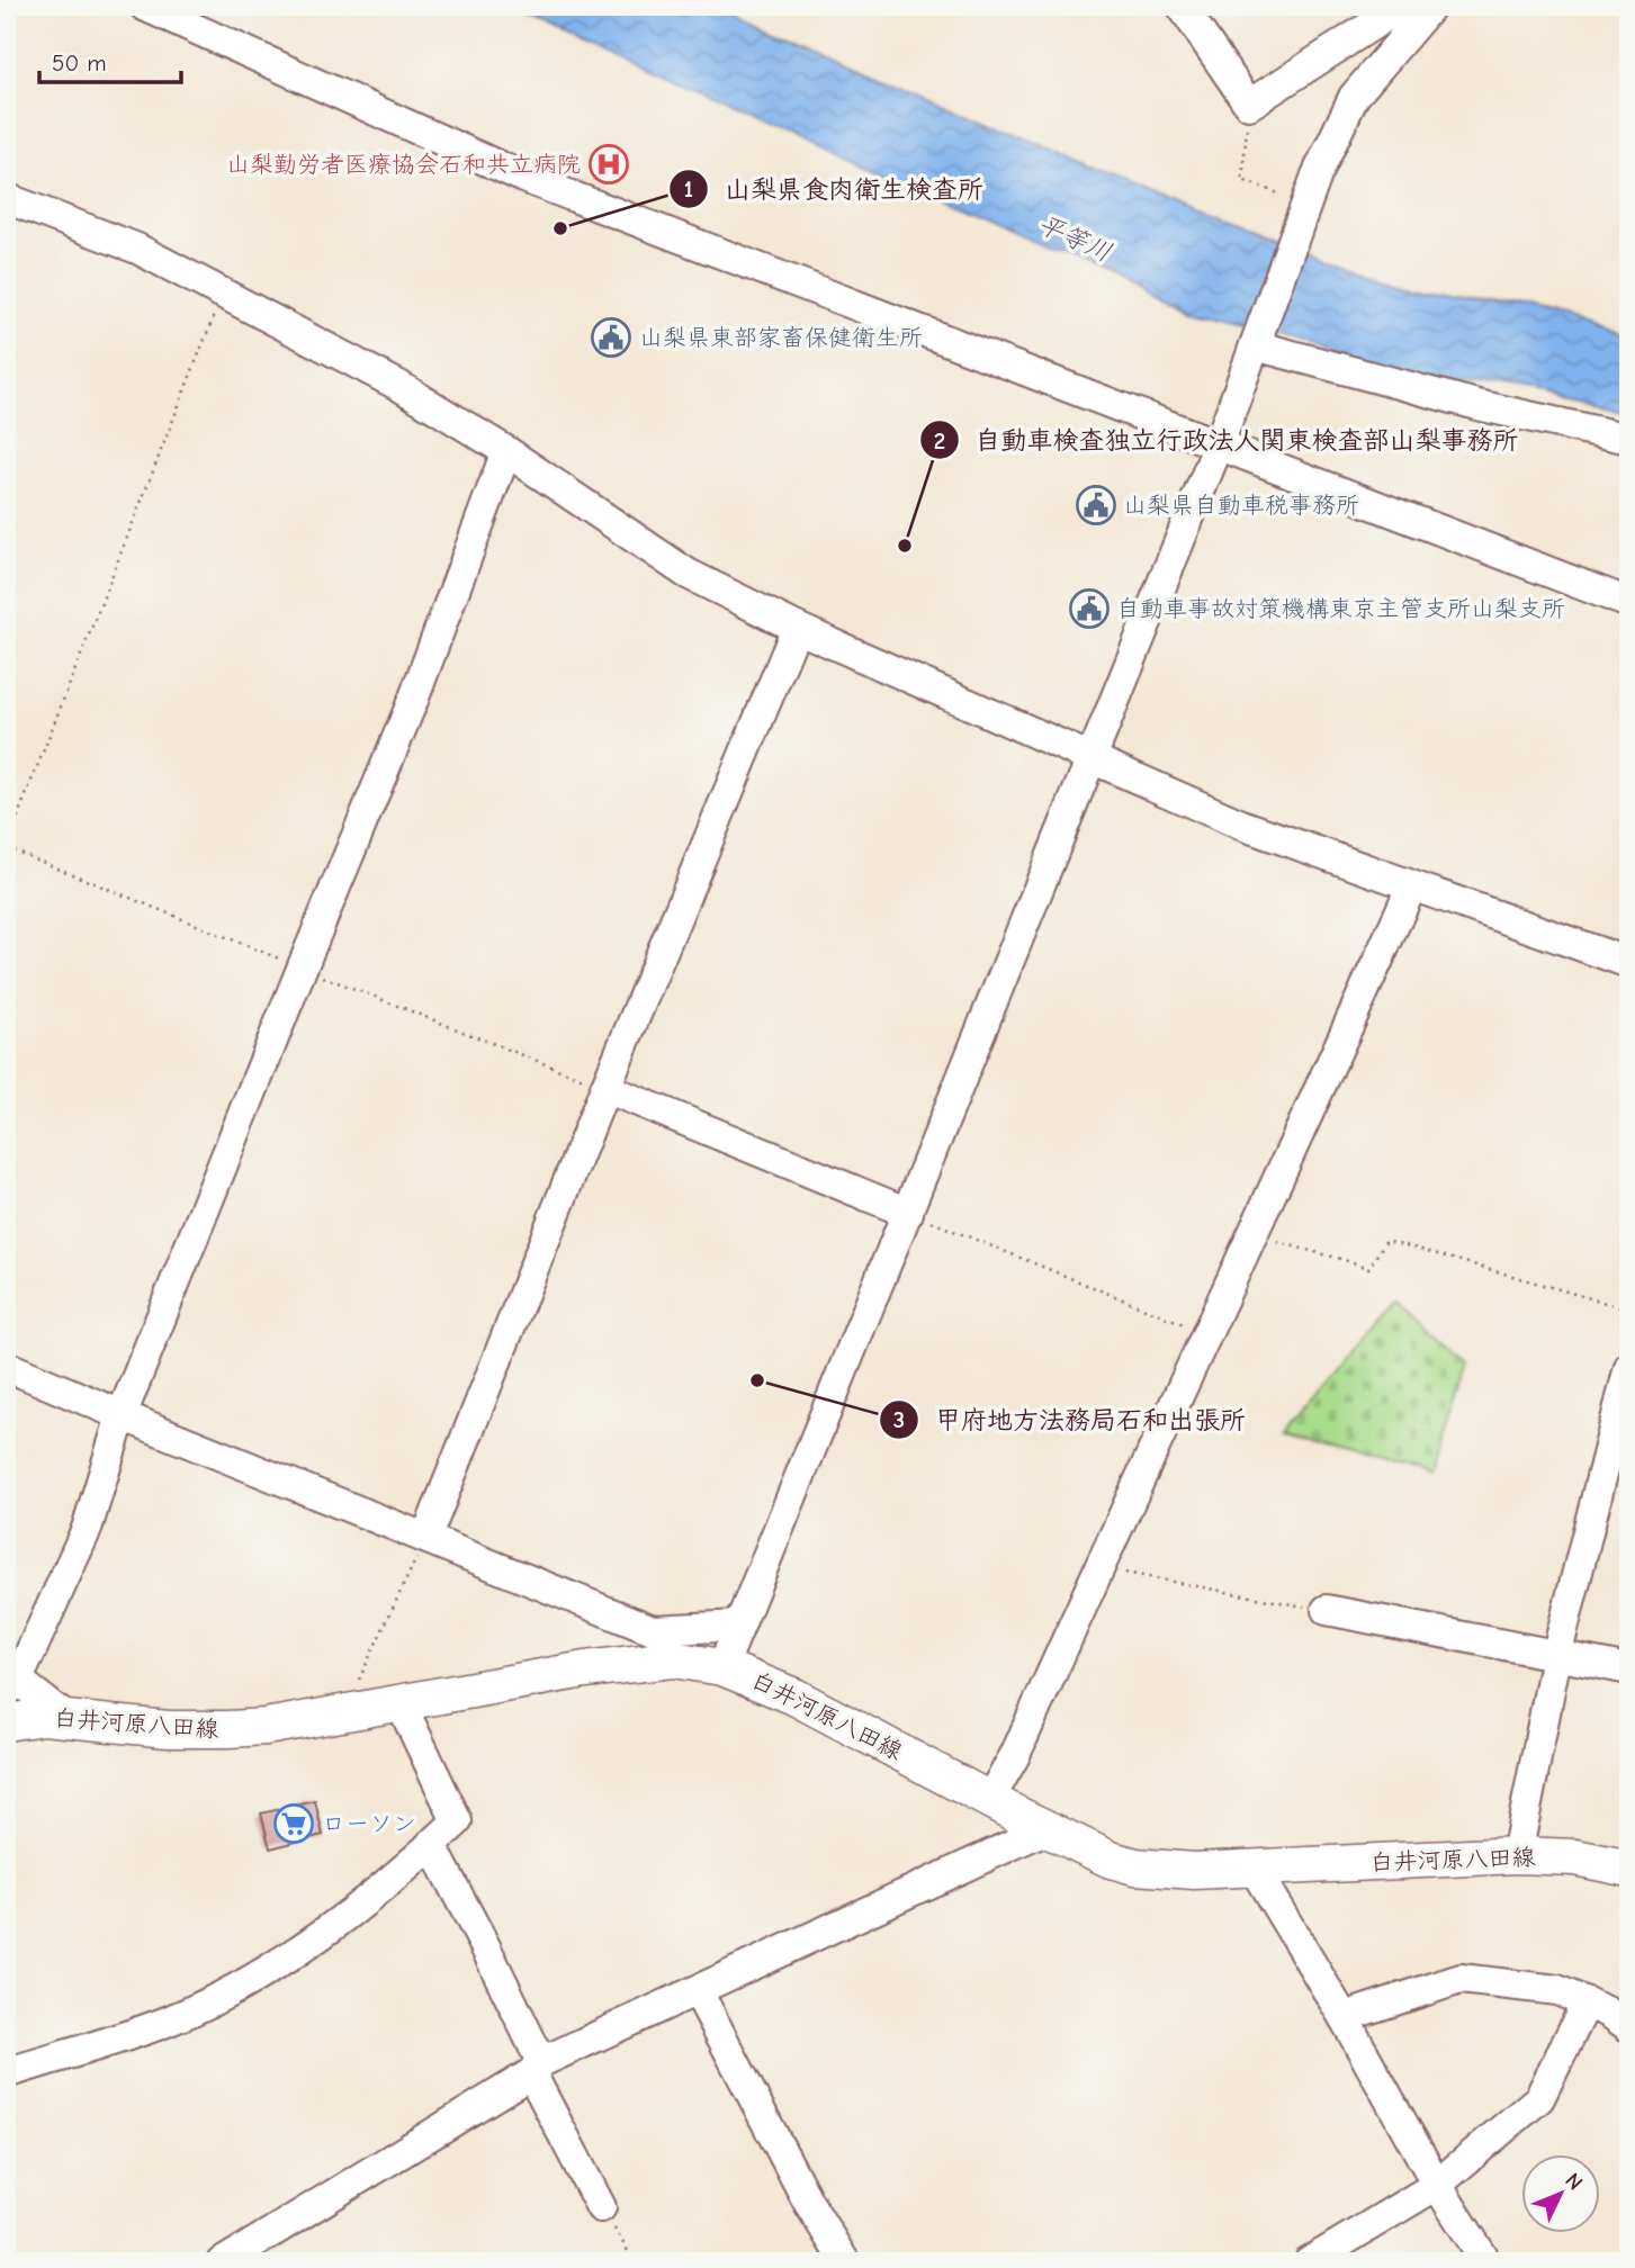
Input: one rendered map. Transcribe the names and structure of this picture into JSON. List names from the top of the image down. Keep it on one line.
{"streets":{"main road":["白井河原八田線"]},"water":["平等川"],"places":{"hospital":["山梨勤労者医療協会石和共立病院"],"other":["山梨県食肉衛生検査所","自動車検査独立行政法人関東検査部山梨事務所","甲府地方法務局石和出張所"],"public building":["山梨県東部家畜保健衛生所","山梨県自動車税事務所","自動車事故対策機構東京主管支所山梨支所"],"supermarket":["ローソン"]},"scale_bar":"50 m","north":"top right"}
